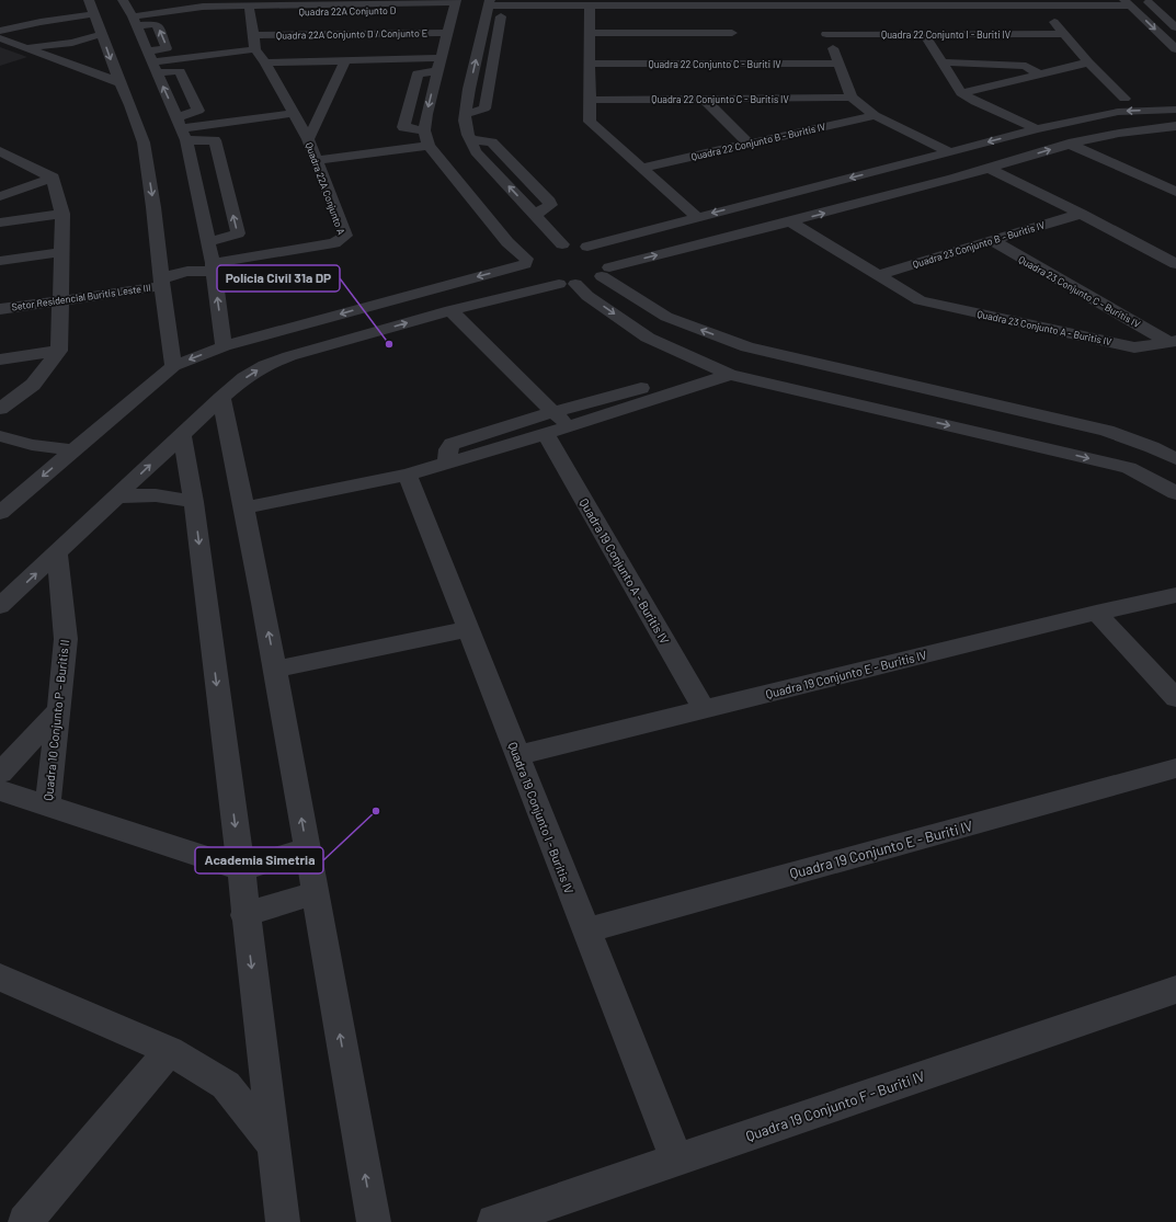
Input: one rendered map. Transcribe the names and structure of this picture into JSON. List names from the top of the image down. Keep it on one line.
{"streets":{"street":["Quadra 22A Conjunto D","Quadra 22A Conjunto D / Conjunto E","Quadra 22 Conjunto I - Buriti IV","Quadra 22 Conjunto C - Buriti IV","Quadra 22 Conjunto C - Buritis IV","Quadra 22 Conjunto B - Buritis IV","Quadra 22A Conjunto A","Quadra 23 Conjunto B - Buritis IV","Quadra 23 Conjunto C - Buritis IV","Setor Residencial Buritis Leste III","Quadra 23 Conjunto A - Buritis IV","Quadra 19 Conjunto A - Buritis IV","Quadra 19 Conjunto E - Buritis IV","Quadra 10 Conjunto P - Buritis II","Quadra 19 Conjunto I - Buritis IV","Quadra 19 Conjunto E - Buriti IV","Quadra 19 Conjunto F - Buriti IV"]},"crossings":[["Quadra 22A Conjunto A","Setor Residencial Buritis Leste III"],["Quadra 23 Conjunto B - Buritis IV","Quadra 23 Conjunto C - Buritis IV"],["Quadra 23 Conjunto B - Buritis IV","Quadra 23 Conjunto A - Buritis IV"],["Quadra 23 Conjunto C - Buritis IV","Quadra 23 Conjunto A - Buritis IV"],["Quadra 19 Conjunto A - Buritis IV","Quadra 19 Conjunto E - Buritis IV"],["Quadra 19 Conjunto E - Buritis IV","Quadra 19 Conjunto I - Buritis IV"],["Quadra 19 Conjunto I - Buritis IV","Quadra 19 Conjunto E - Buriti IV"],["Quadra 19 Conjunto I - Buritis IV","Quadra 19 Conjunto F - Buriti IV"]],"places":["Polícia Civil 31a DP","Academia Simetria"]}
